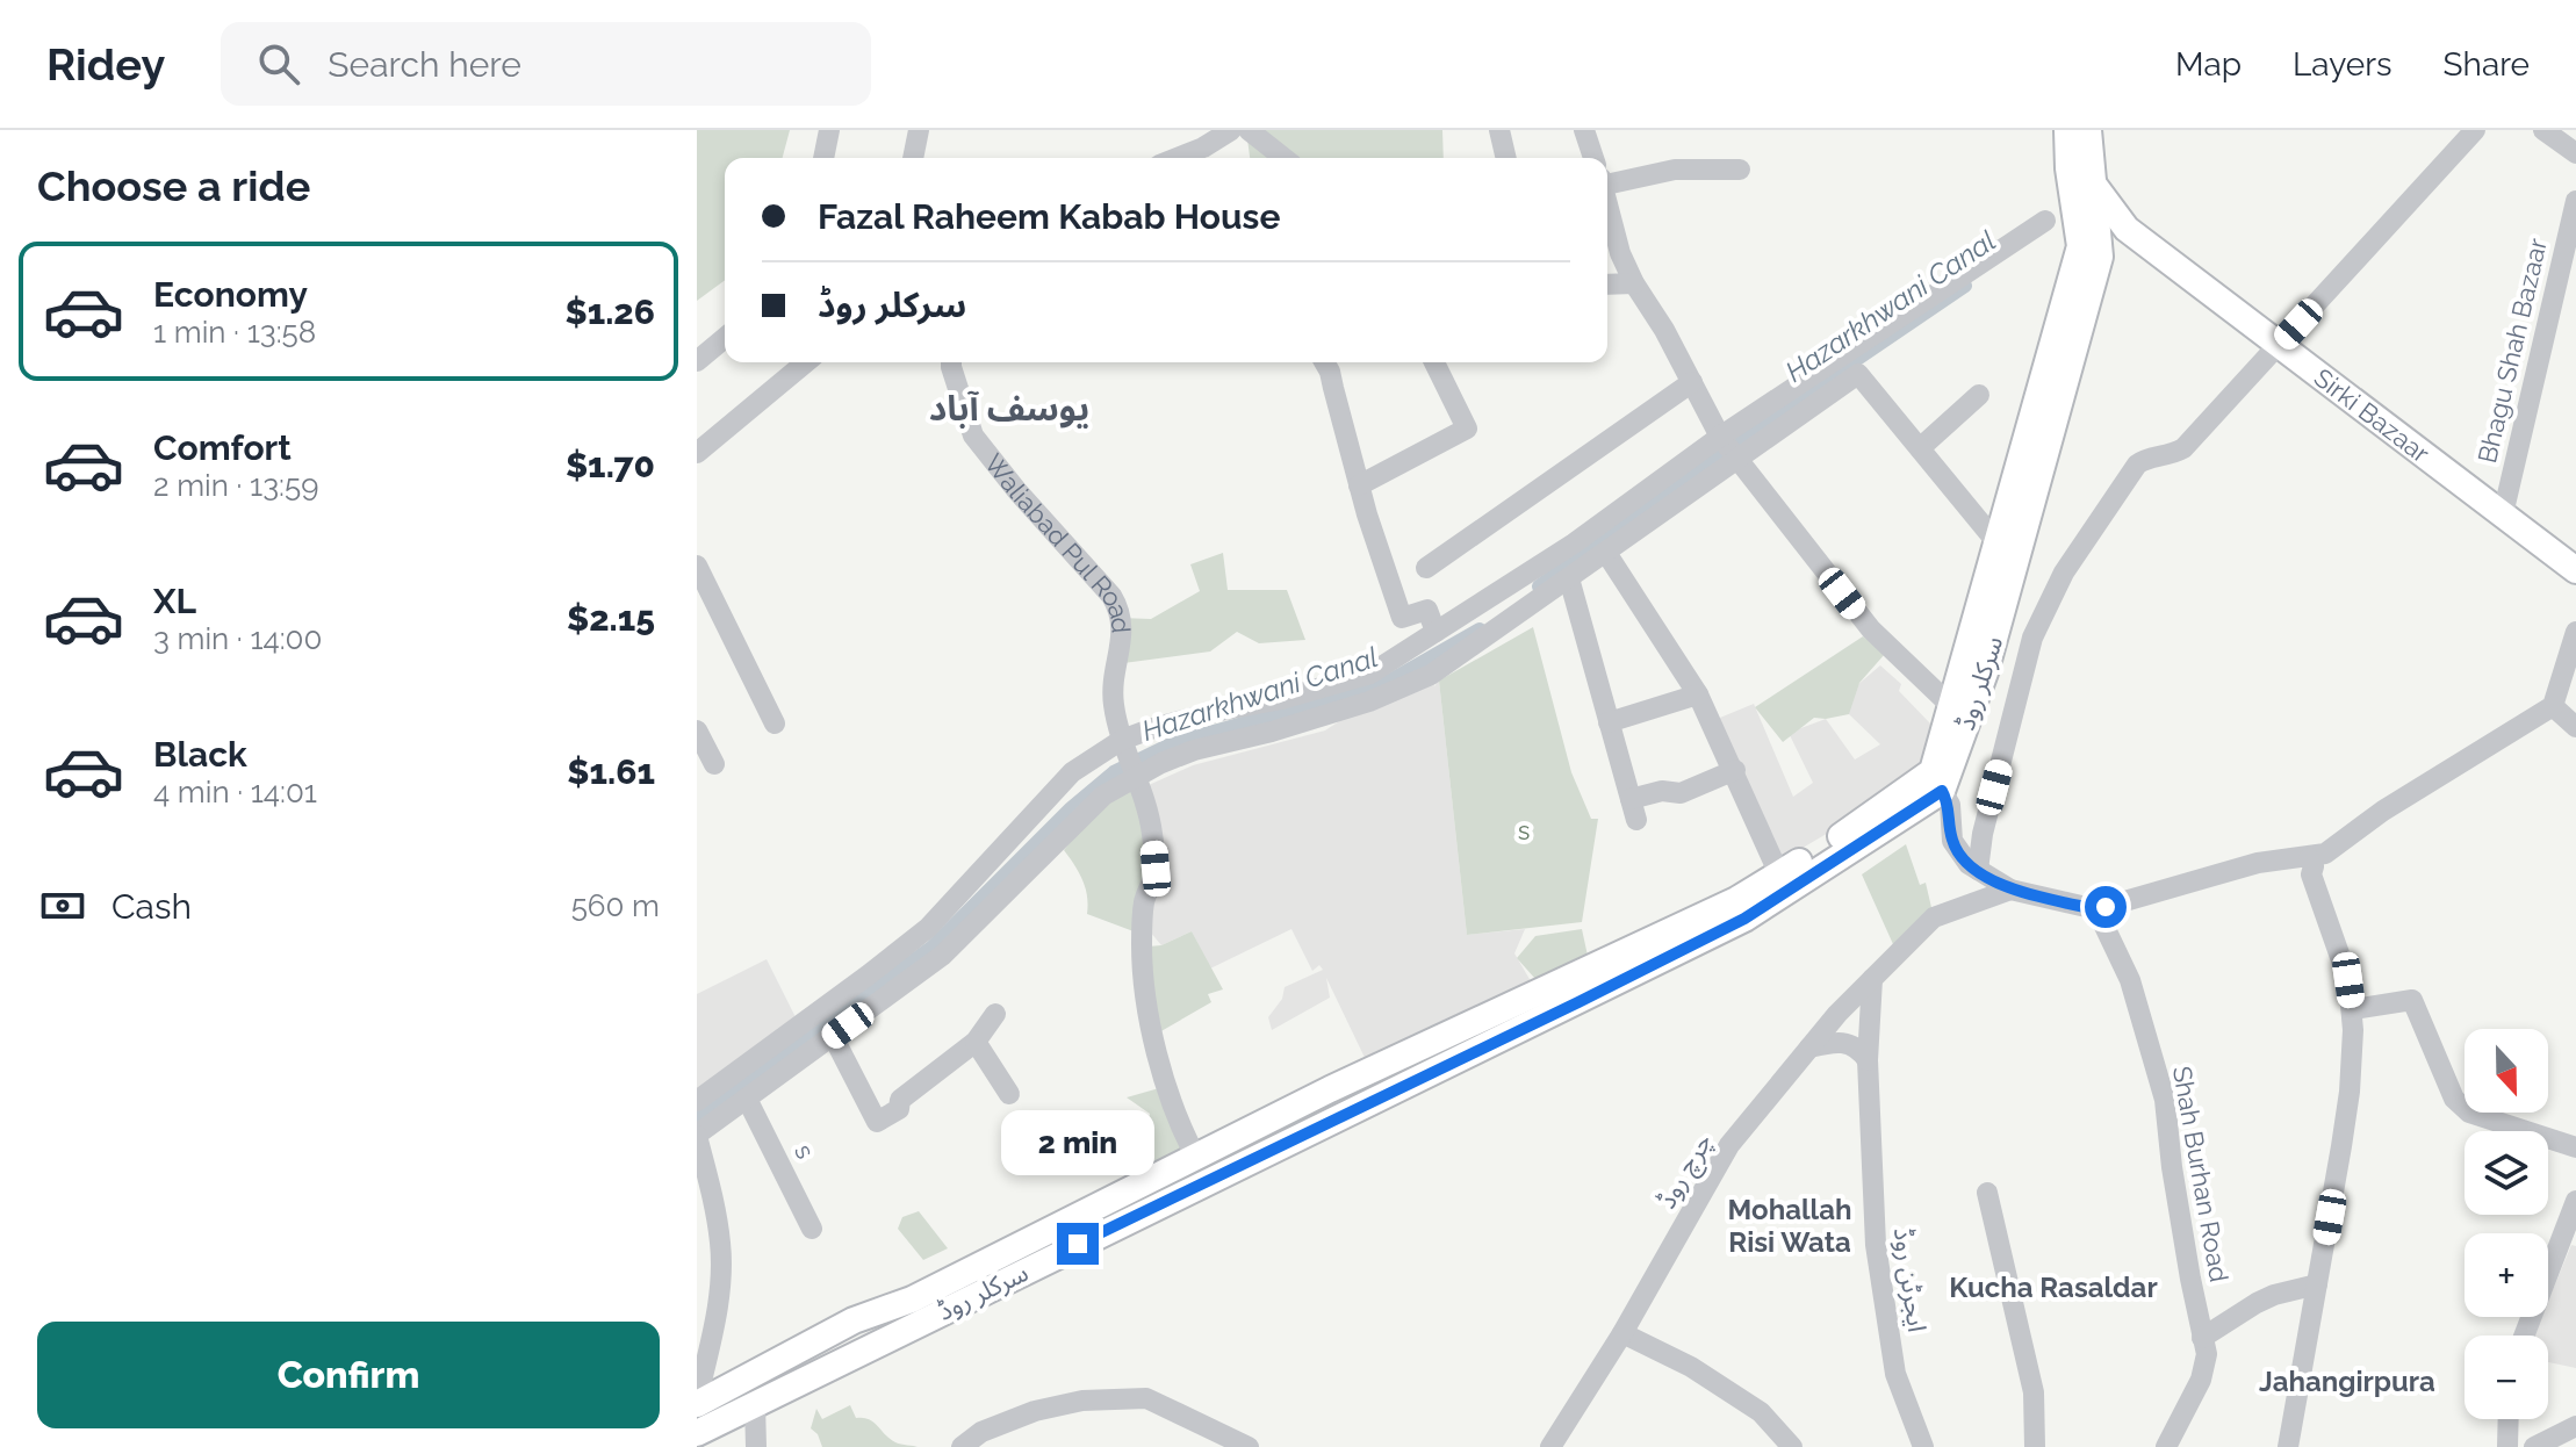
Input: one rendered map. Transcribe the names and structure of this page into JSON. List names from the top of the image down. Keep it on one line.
{"streets":{"main road":["Sirki Bazaar","سرکلر روڈ"],"street":["Bhagu Shah Bazaar","Waliabad Pul Road","s","چرچ روڈ","Shah Burhan Road","ایجرٹن روڈ"]},"crossings":[["Bhagu Shah Bazaar","Sirki Bazaar"],["Sirki Bazaar","سرکلر روڈ"]],"districts":["یوسف آباد","Mohallah Risi Wata","Kucha Rasaldar","Jahangirpura"],"water":["Hazarkhwani Canal"],"parks":["s"],"north":"bottom","page":{"header":"Ridey","search":"Search here","nav":["Map","Layers","Share"],"heading":"Choose a ride","banner":["Fazal Raheem Kabab House","سرکلر روڈ"],"list":[{"name":"Economy","note":"1 min · 13:58","value":"$1.26"},{"name":"Comfort","note":"2 min · 13:59","value":"$1.70"},{"name":"XL","note":"3 min · 14:00","value":"$2.15"},{"name":"Black","note":"4 min · 14:01","value":"$1.61"}],"pay":["Cash","560 m"],"map_buttons":["+","−"],"bubble":"2 min","buttons":"Confirm"}}
